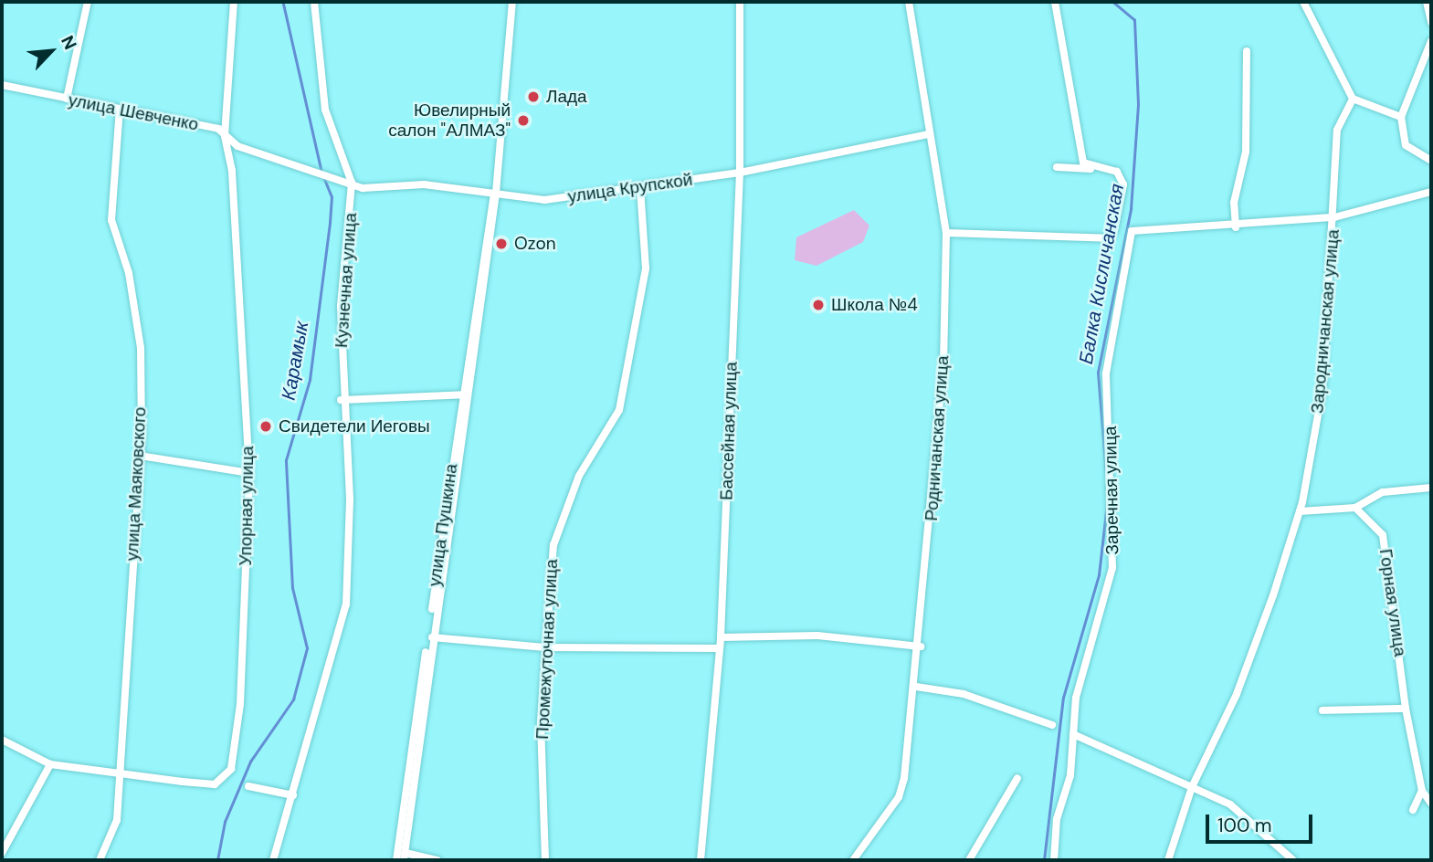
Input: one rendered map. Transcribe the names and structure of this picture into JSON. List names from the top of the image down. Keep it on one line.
{"streets":{"street":["улица Шевченко","улица Крупской","Кузнечная улица","Зародничанская улица","Бассейная улица","Родничанская улица","улица Маяковского","Заречная улица","Упорная улица","улица Пушкина","Горная улица","Промежуточная улица"]},"crossings":[["улица Шевченко","улица Крупской"],["улица Шевченко","улица Маяковского"],["улица Шевченко","Упорная улица"],["улица Крупской","Кузнечная улица"],["улица Крупской","Бассейная улица"],["улица Крупской","Родничанская улица"],["улица Крупской","улица Пушкина"],["улица Крупской","Промежуточная улица"],["улица Маяковского","Упорная улица"]],"water":["Балка Кисличанская","Карамык"],"places":["Лада","Ювелирный салон \"АЛМАЗ\"","Ozon","Школа №4","Свидетели Иеговы"],"scale_bar":"100 m","north":"top right"}
